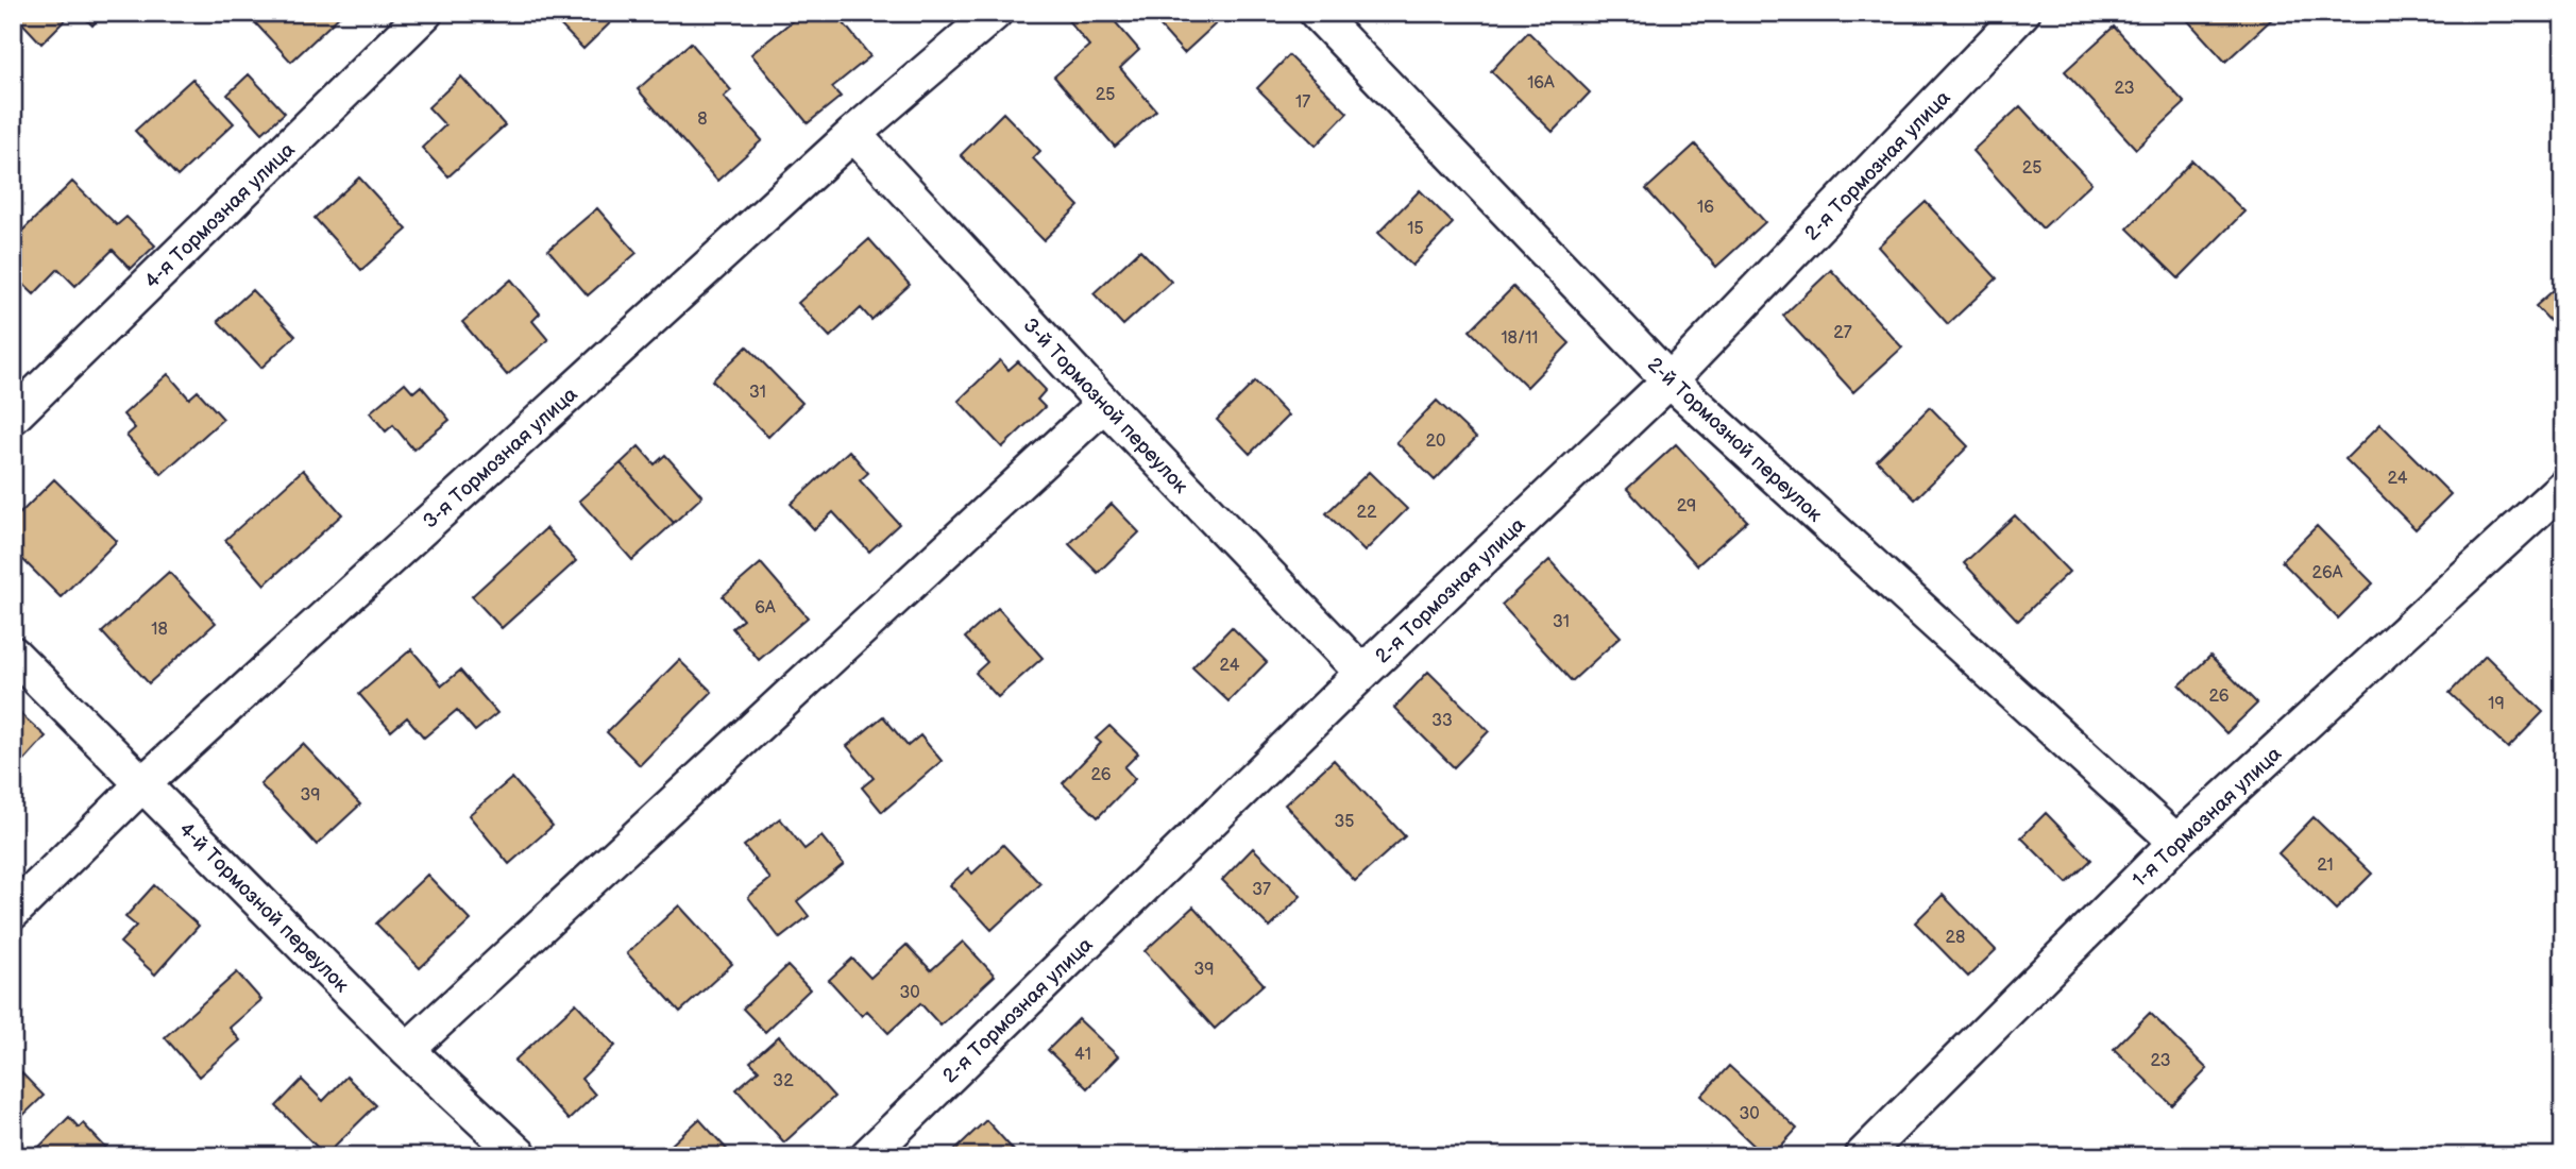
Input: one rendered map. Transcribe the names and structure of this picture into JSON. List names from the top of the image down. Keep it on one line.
{"streets":{"street":["2-я Тормозная улица","4-я Тормозная улица","3-й Тормозной переулок","2-й Тормозной переулок","3-я Тормозная улица","1-я Тормозная улица","4-й Тормозной переулок"]},"crossings":[["2-я Тормозная улица","3-й Тормозной переулок"],["2-я Тормозная улица","2-й Тормозной переулок"],["3-й Тормозной переулок","3-я Тормозная улица"],["2-й Тормозной переулок","1-я Тормозная улица"],["3-я Тормозная улица","4-й Тормозной переулок"]],"house_numbers":["16А","23","25","17","8","25","16","15","27","18/11","31","20","24","29","22","26А","6А","31","18","24","26","19","33","26","39","35","21","37","28","39","30","41","23","32","30"]}
